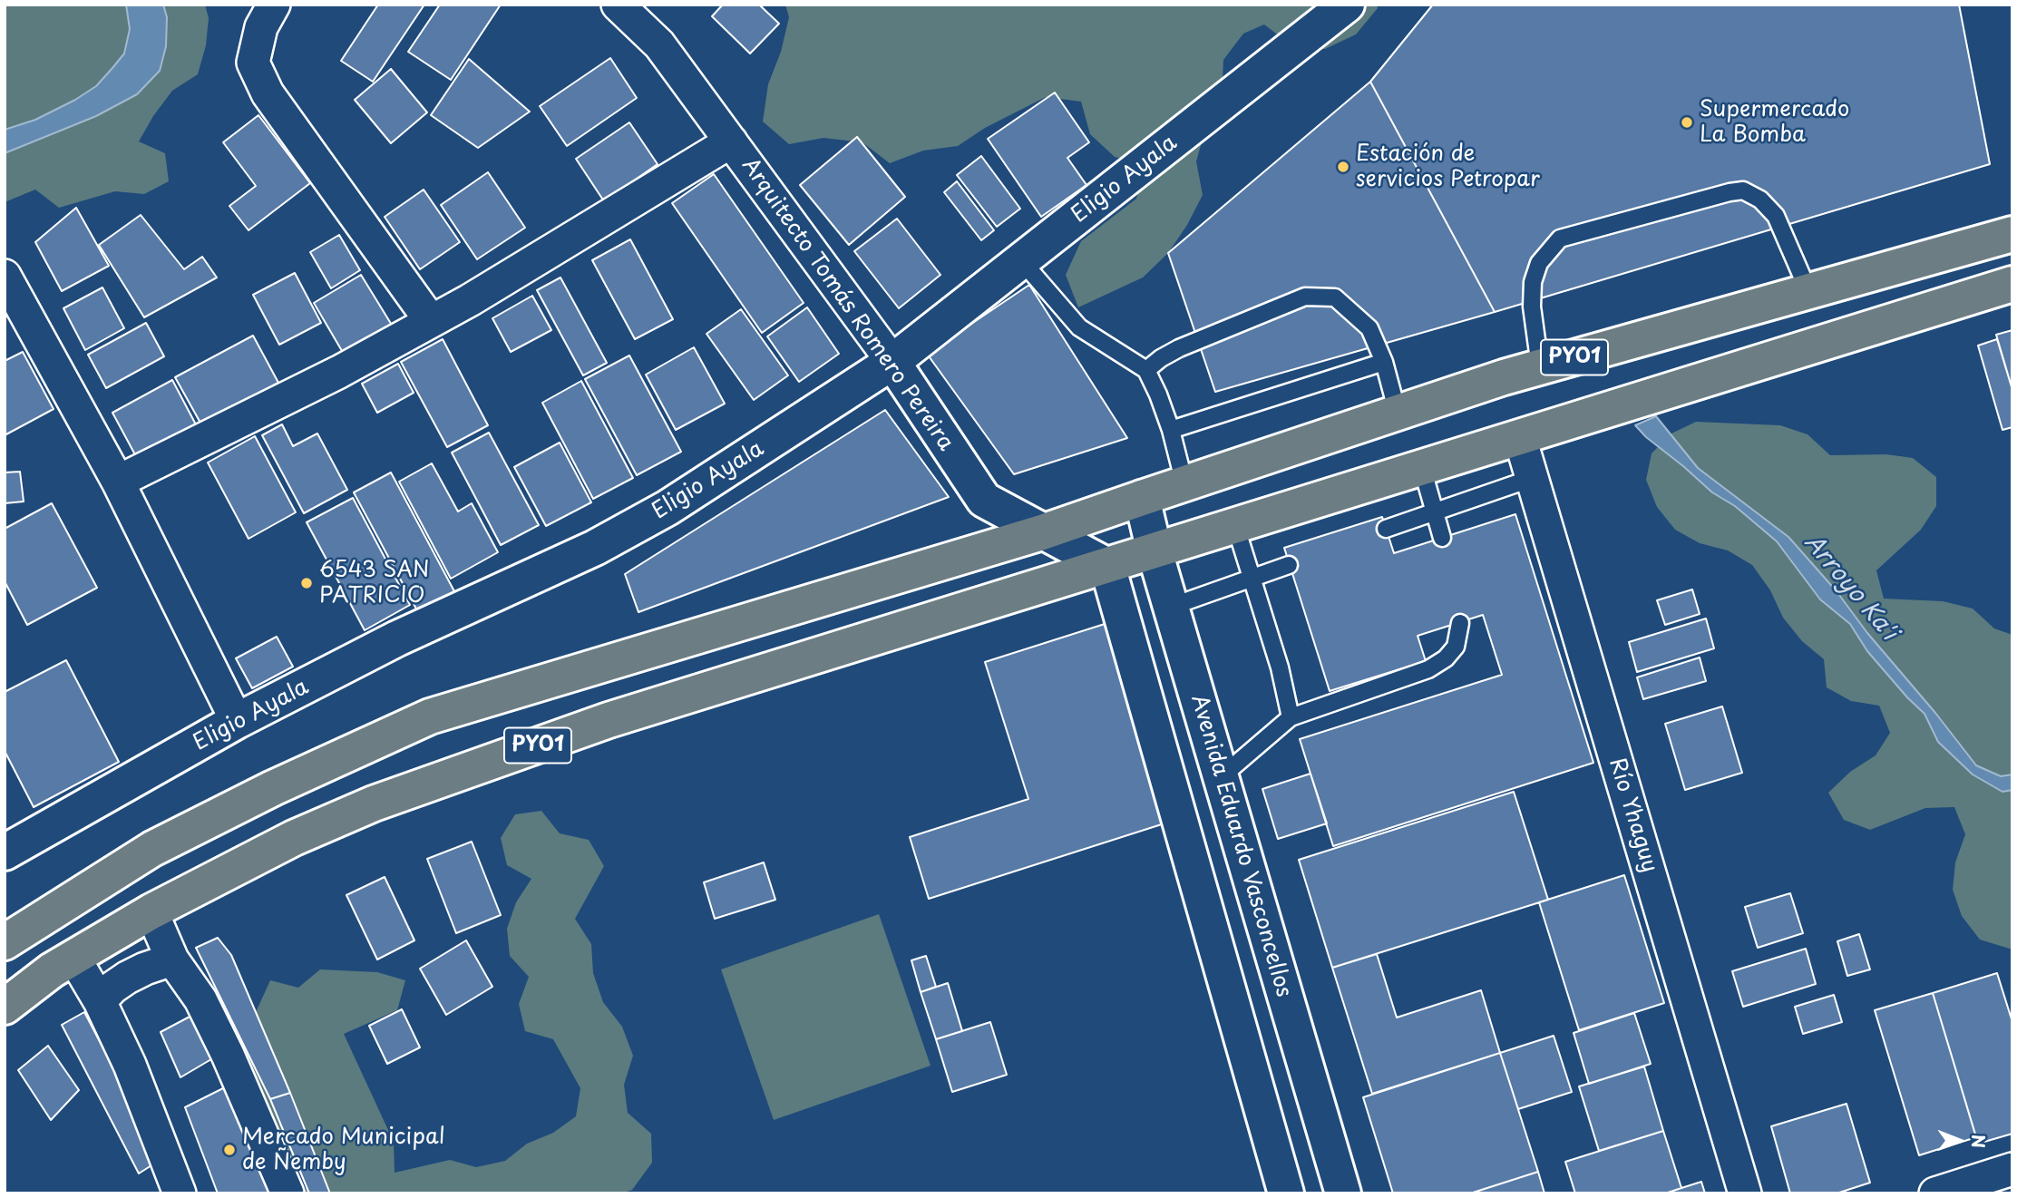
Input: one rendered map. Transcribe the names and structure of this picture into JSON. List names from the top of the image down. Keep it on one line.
{"streets":{"highway":["PY01"],"street":["Eligio Ayala","Arquitecto Tomás Romero Pereira","Río Yhaguy","Avenida Eduardo Vasconcellos"]},"crossings":[["Eligio Ayala","Arquitecto Tomás Romero Pereira"],["Arquitecto Tomás Romero Pereira","PY01"],["PY01","Río Yhaguy"],["PY01","Avenida Eduardo Vasconcellos"]],"water":["Arroyo Ka'i"],"places":["Supermercado La Bomba","Estación de servicios Petropar","6543 SAN PATRICIO","Mercado Municipal de Ñemby"],"north":"right"}
